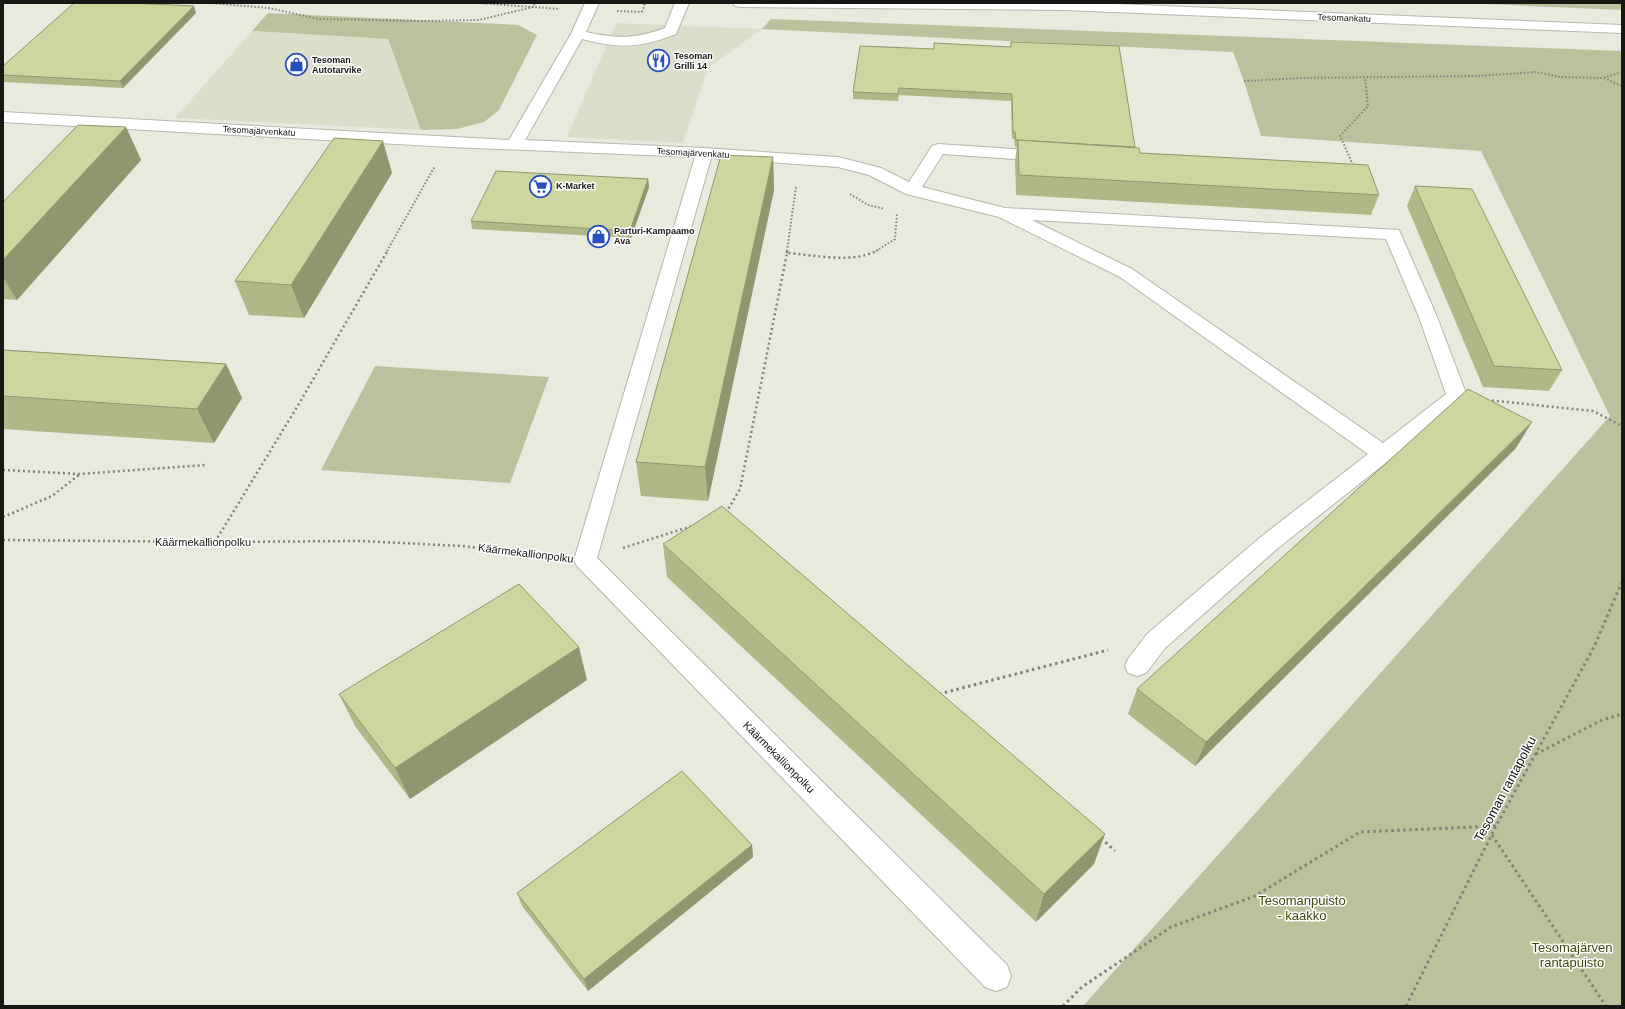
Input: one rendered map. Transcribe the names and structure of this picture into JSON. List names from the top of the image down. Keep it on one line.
{"streets":{"street":["Tesomankatu","Tesomajärvenkatu","Käärmekallionpolku"],"path":["Tesoman rantapolku"]},"parks":["Tesomanpuisto - kaakko","Tesomajärven rantapuisto"],"places":{"restaurant":["Tesoman Grilli 14"],"shop":["Tesoman Autotarvike","Parturi-Kampaamo Ava"],"supermarket":["K-Market"]}}
